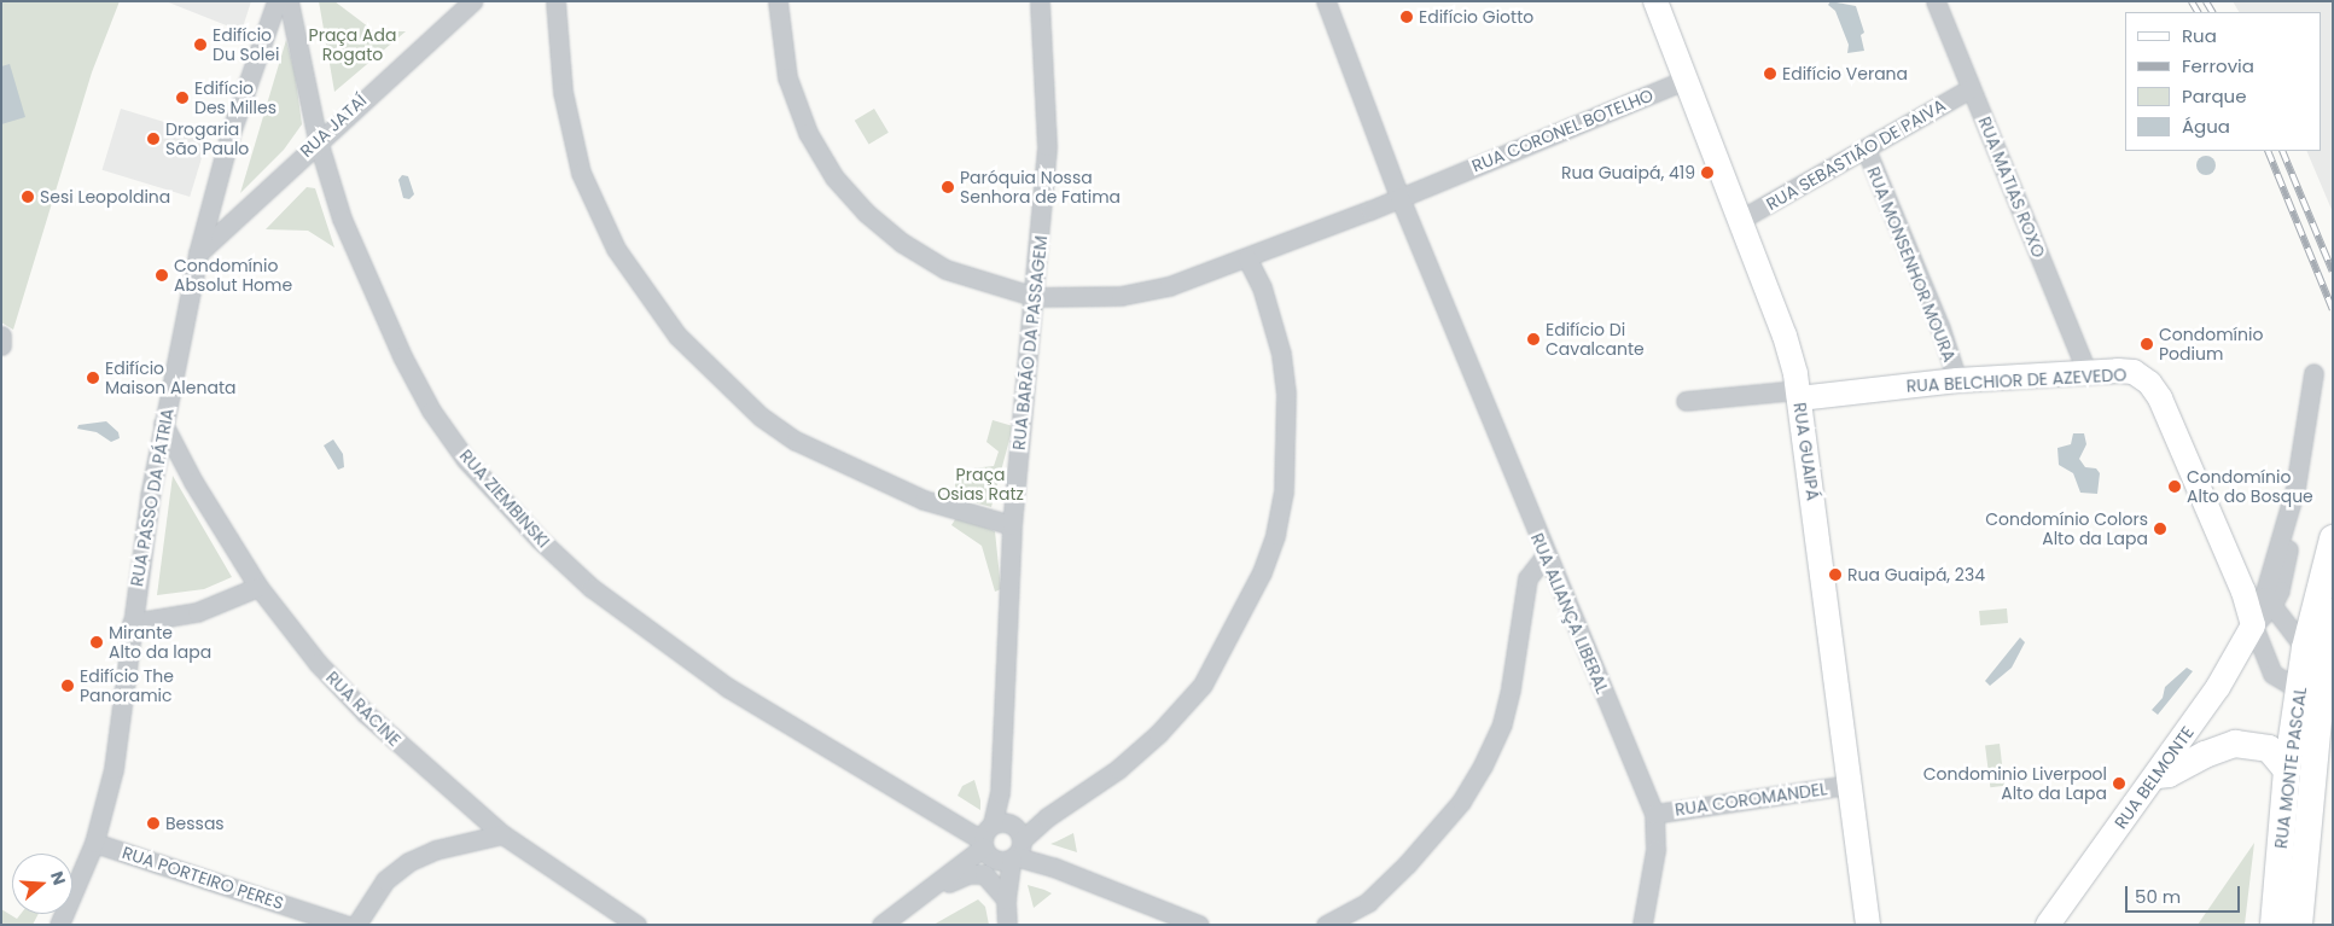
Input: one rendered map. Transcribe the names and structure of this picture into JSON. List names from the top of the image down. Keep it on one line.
{"streets":{"main road":["RUA MONTE PASCAL"],"street":["RUA JATAÍ","RUA CORONEL BOTELHO","RUA SEBASTIÃO DE PAIVA","RUA MATIAS ROXO","RUA MONSENHOR MOURA","RUA BARÃO DA PASSAGEM","RUA BELCHIOR DE AZEVEDO","RUA GUAIPÁ","RUA PASSO DA PÁTRIA","RUA ZIEMBINSKI","RUA ALIANÇA LIBERAL","RUA RACINE","RUA BELMONTE","RUA COROMANDEL","RUA PORTEIRO PERES"]},"crossings":[["RUA JATAÍ","RUA PASSO DA PÁTRIA"],["RUA JATAÍ","RUA ZIEMBINSKI"],["RUA CORONEL BOTELHO","RUA GUAIPÁ"],["RUA CORONEL BOTELHO","RUA ALIANÇA LIBERAL"],["RUA SEBASTIÃO DE PAIVA","RUA MATIAS ROXO"],["RUA SEBASTIÃO DE PAIVA","RUA MONSENHOR MOURA"],["RUA SEBASTIÃO DE PAIVA","RUA GUAIPÁ"],["RUA MATIAS ROXO","RUA BELCHIOR DE AZEVEDO"],["RUA MONSENHOR MOURA","RUA BELCHIOR DE AZEVEDO"],["RUA BARÃO DA PASSAGEM","RUA ZIEMBINSKI"],["RUA BELCHIOR DE AZEVEDO","RUA GUAIPÁ"],["RUA BELCHIOR DE AZEVEDO","RUA BELMONTE"],["RUA GUAIPÁ","RUA COROMANDEL"],["RUA PASSO DA PÁTRIA","RUA RACINE"],["RUA PASSO DA PÁTRIA","RUA PORTEIRO PERES"],["RUA ALIANÇA LIBERAL","RUA COROMANDEL"]],"parks":["Praça Ada Rogato","Praça Osias Ratz"],"places":["Edifício Giotto","Edifício Du Solei","Edifício Verana","Edifício Des Milles","Drogaria São Paulo","Rua Guaipá, 419","Paróquia Nossa Senhora de Fatima","Sesi Leopoldina","Condomínio Absolut Home","Edifício Di Cavalcante","Condomínio Podium","Edifício Maison Alenata","Condomínio Alto do Bosque","Condomínio Colors Alto da Lapa","Rua Guaipá, 234","Mirante Alto da lapa","Edifício The Panoramic","Condominio Liverpool Alto da Lapa","Bessas"],"legend":["Rua","Ferrovia","Parque","Água"],"scale_bar":"50 m","north":"right"}
